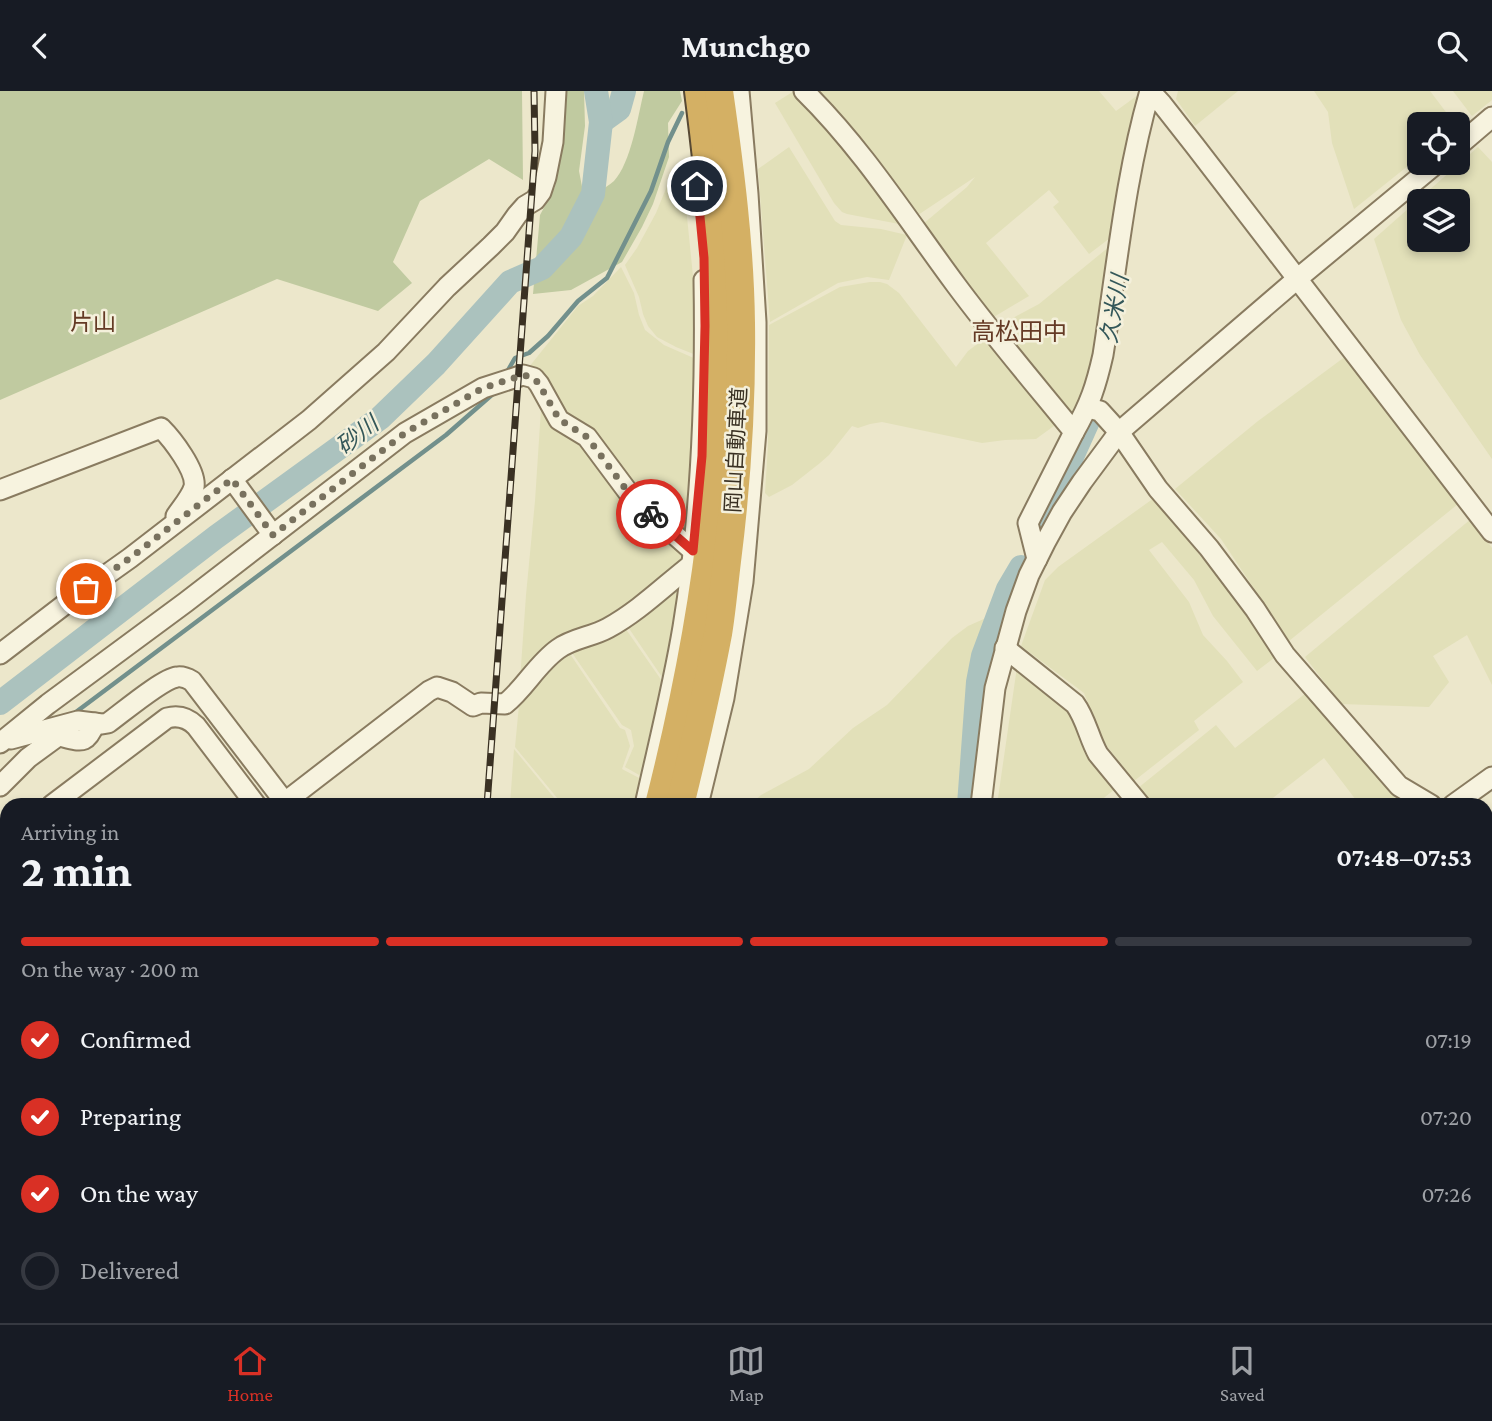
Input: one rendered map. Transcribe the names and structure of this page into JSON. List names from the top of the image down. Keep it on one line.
{"streets":{"highway":["岡山自動車道"]},"districts":["片山","高松田中"],"water":["久米川","砂川"],"page":{"header":"Munchgo","heading":["2 min","Arriving in","07:48–07:53"],"bar":"On the way · 200 m","list":[["Confirmed","07:19"],["Preparing","07:20"],["On the way","07:26"],"Delivered"],"tabs":["Home","Map","Saved"]}}
